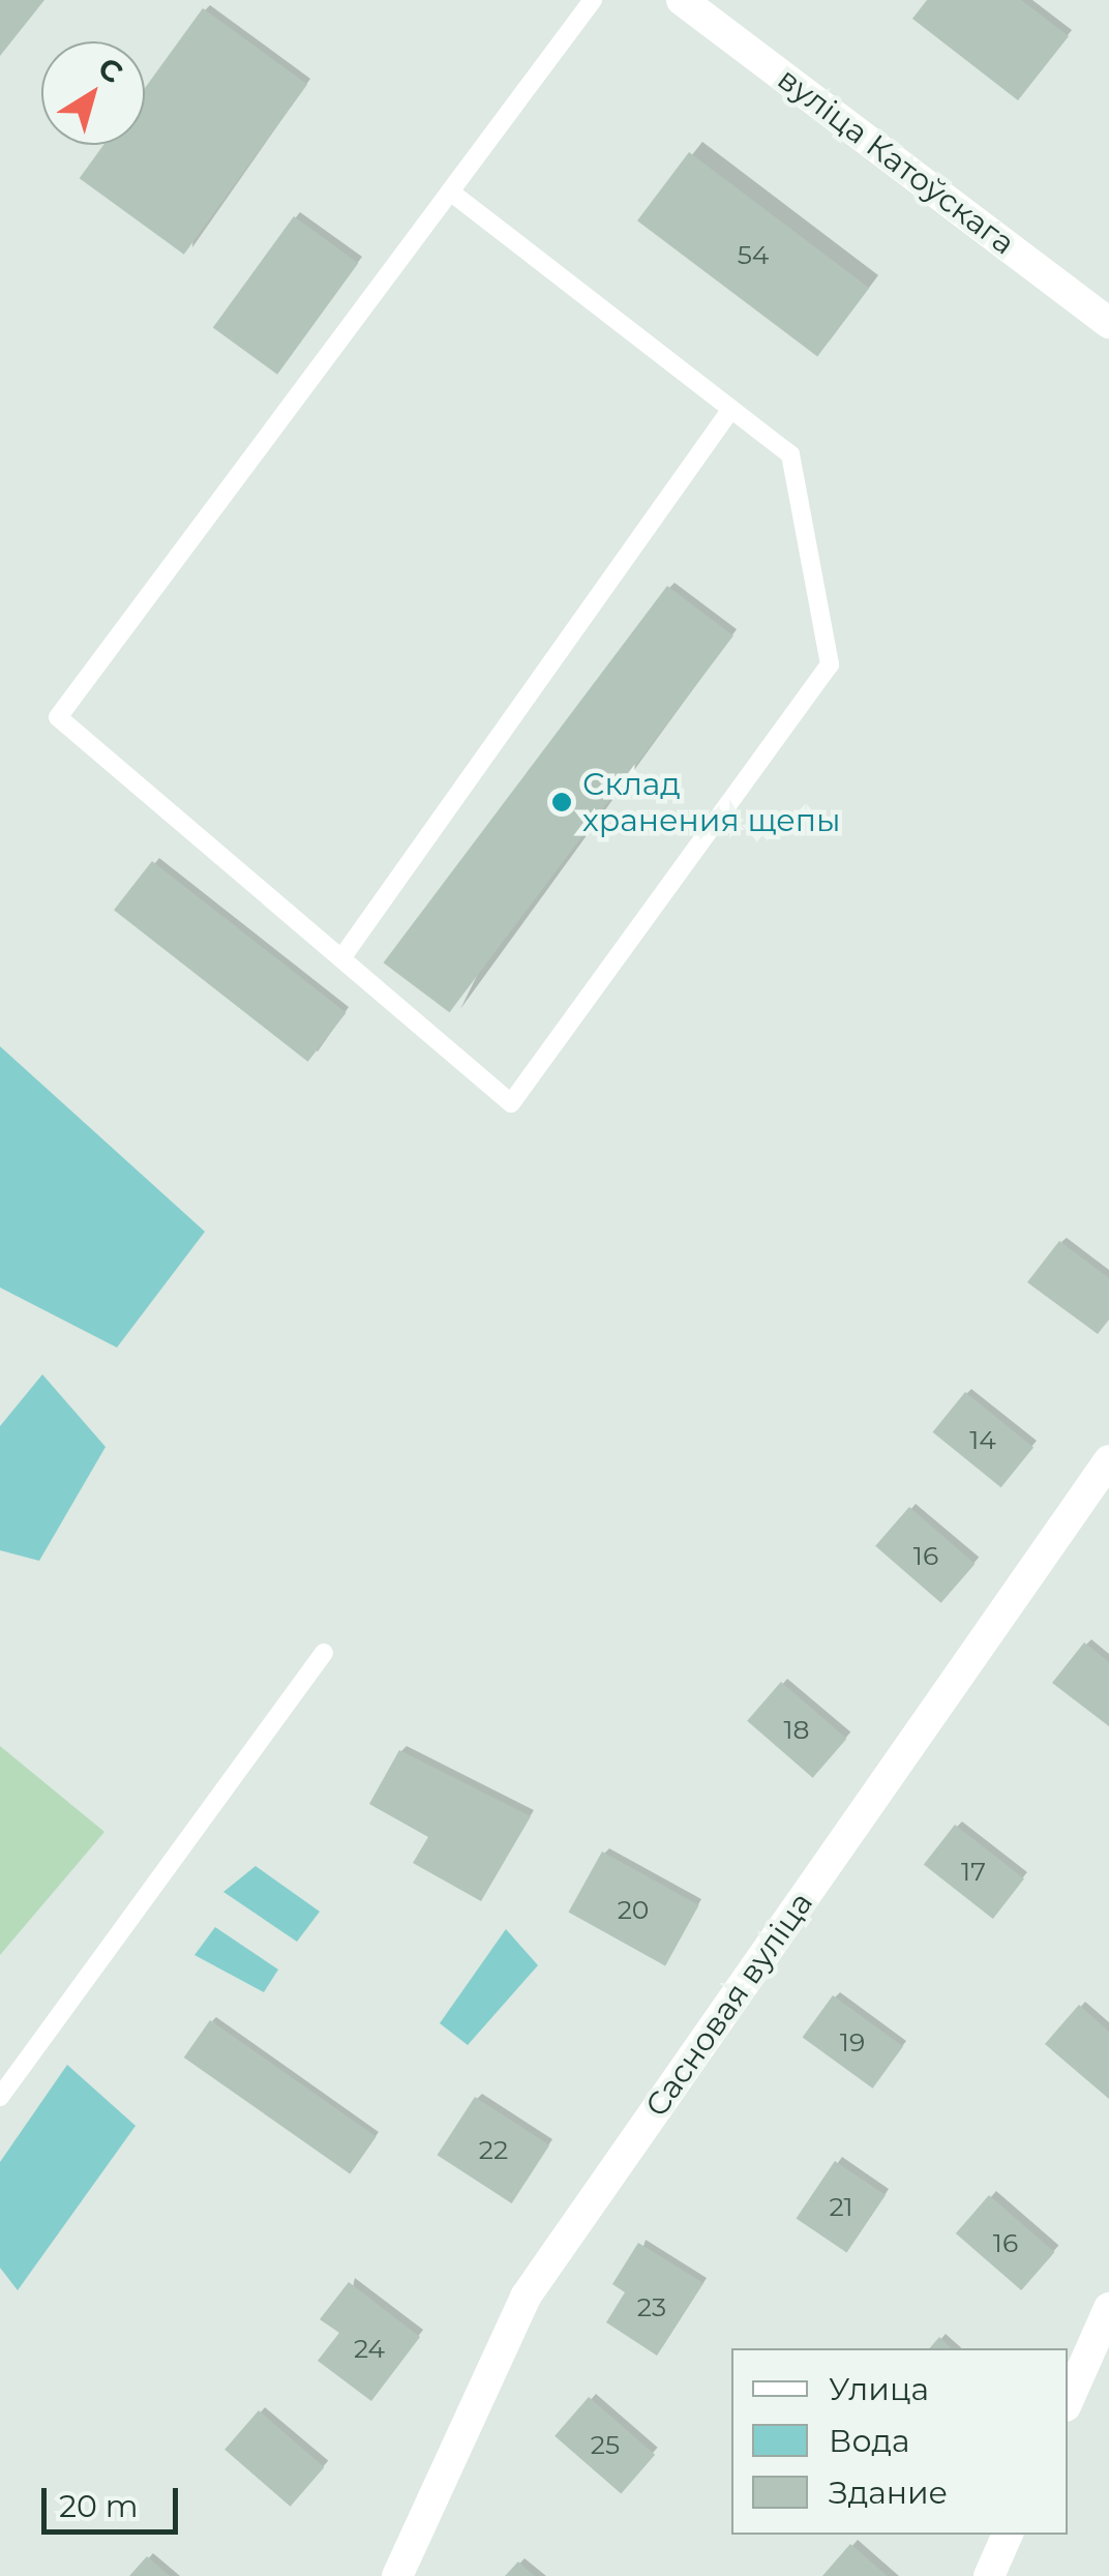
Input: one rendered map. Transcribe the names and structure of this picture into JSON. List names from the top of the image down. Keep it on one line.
{"streets":{"street":["вуліца Катоўскага","Сасновая вуліца"]},"places":["Склад хранения щепы"],"house_numbers":["54","14","16","18","17","20","19","22","21","16","23","24","25"],"legend":["Улица","Вода","Здание"],"scale_bar":"20 m","north":"top right"}
